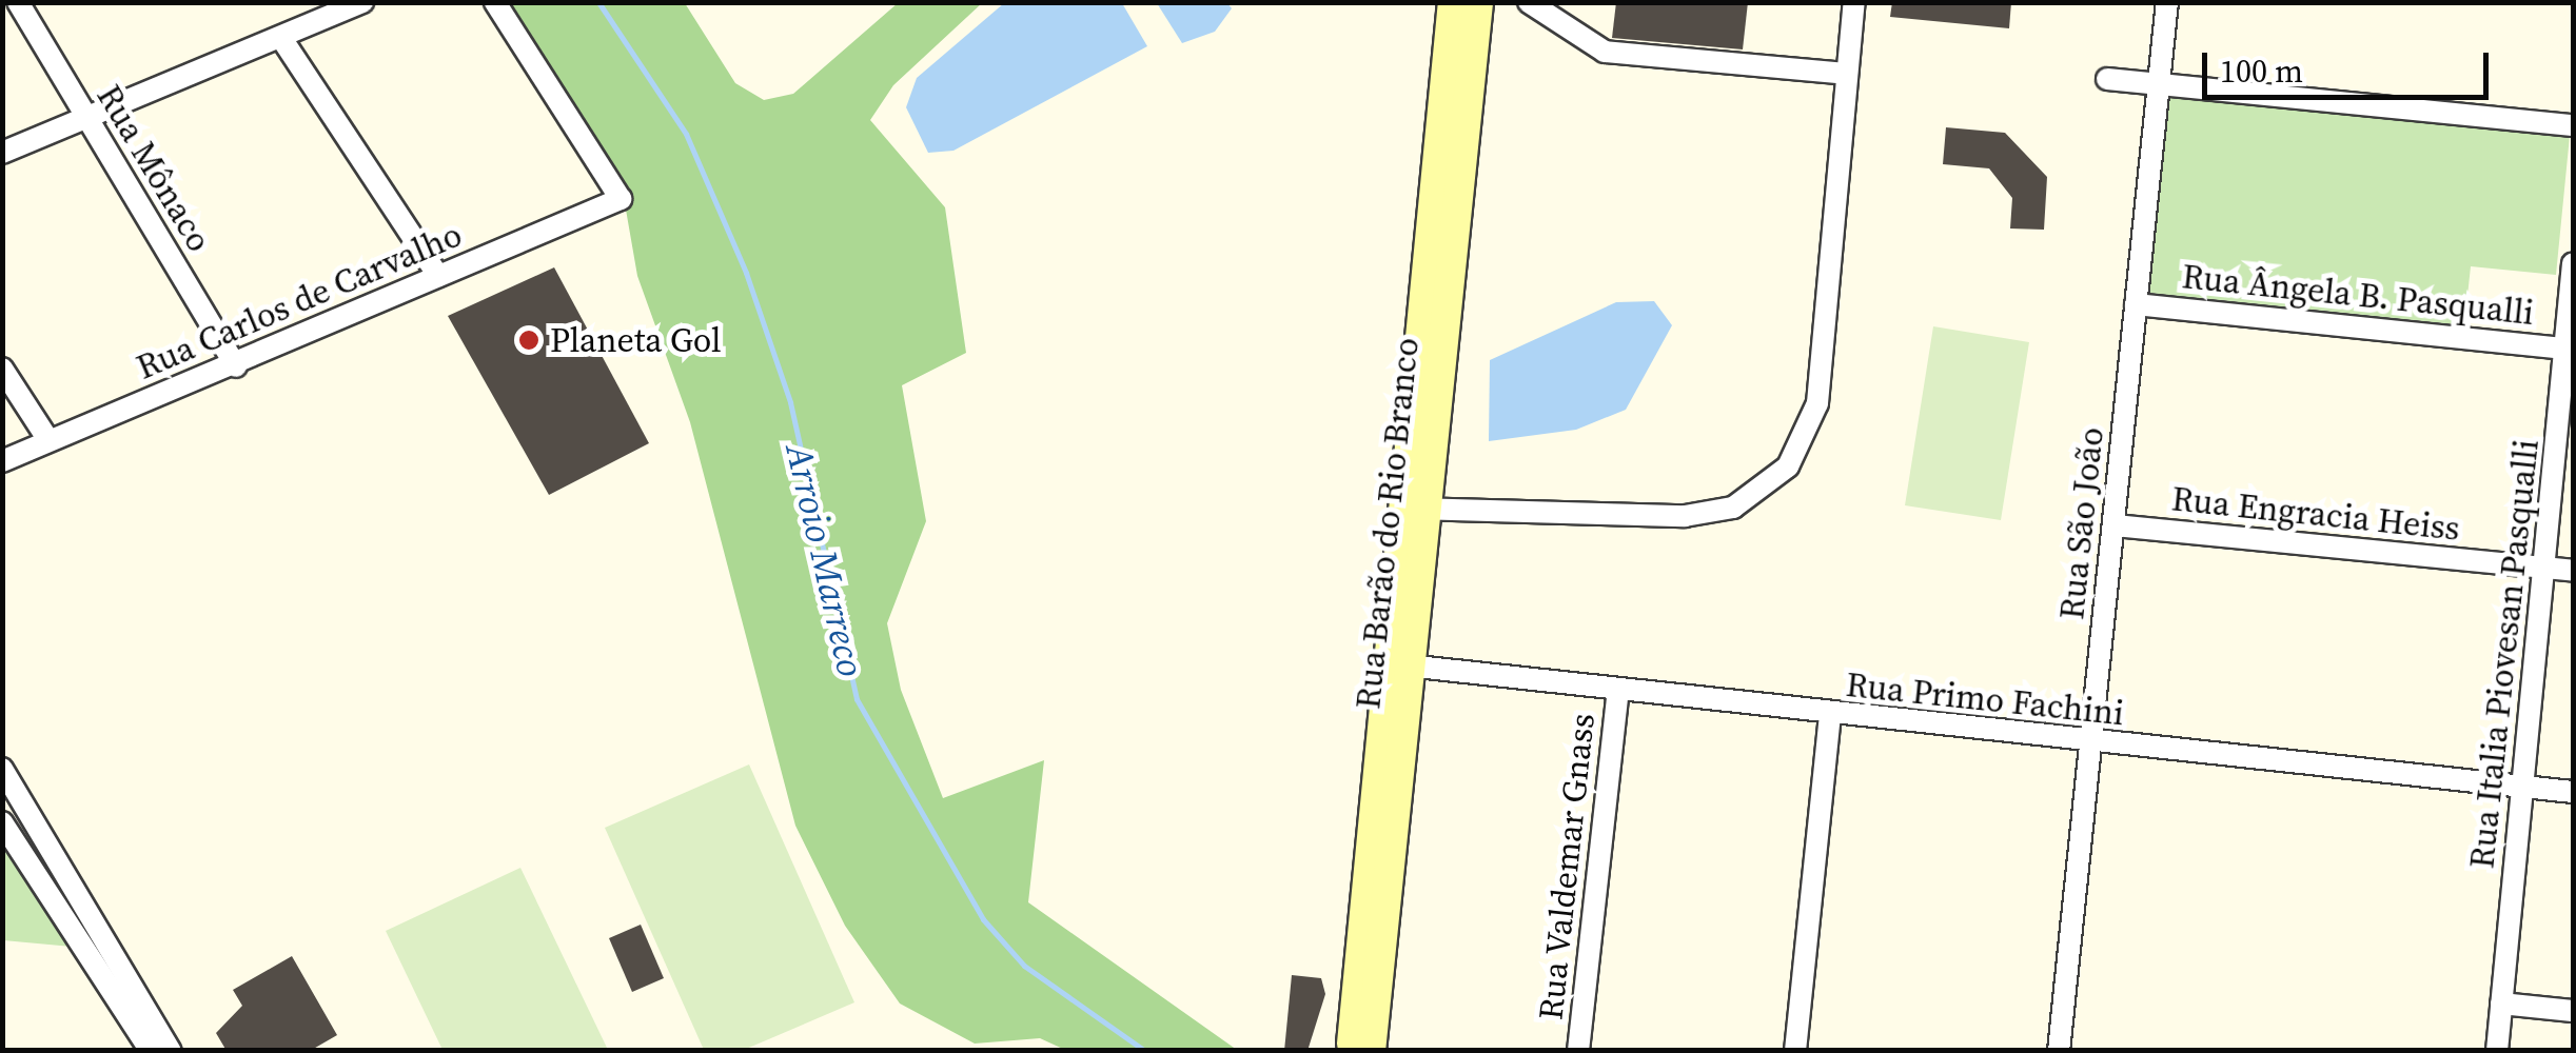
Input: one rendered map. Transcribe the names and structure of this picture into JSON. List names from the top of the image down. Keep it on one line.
{"streets":{"main road":["Rua Barão do Rio Branco"],"street":["Rua Mônaco","Rua Ângela B. Pasqualli","Rua Carlos de Carvalho","Rua Engracia Heiss","Rua São João","Rua Italia Piovesan Pasqualli","Rua Primo Fachini","Rua Valdemar Gnass"]},"crossings":[["Rua Mônaco","Rua Carlos de Carvalho"],["Rua Ângela B. Pasqualli","Rua São João"],["Rua Ângela B. Pasqualli","Rua Italia Piovesan Pasqualli"],["Rua Engracia Heiss","Rua São João"],["Rua Engracia Heiss","Rua Italia Piovesan Pasqualli"],["Rua Barão do Rio Branco","Rua Primo Fachini"],["Rua São João","Rua Primo Fachini"],["Rua Italia Piovesan Pasqualli","Rua Primo Fachini"],["Rua Primo Fachini","Rua Valdemar Gnass"]],"water":["Arroio Marreco"],"places":["Planeta Gol"],"scale_bar":"100 m"}
